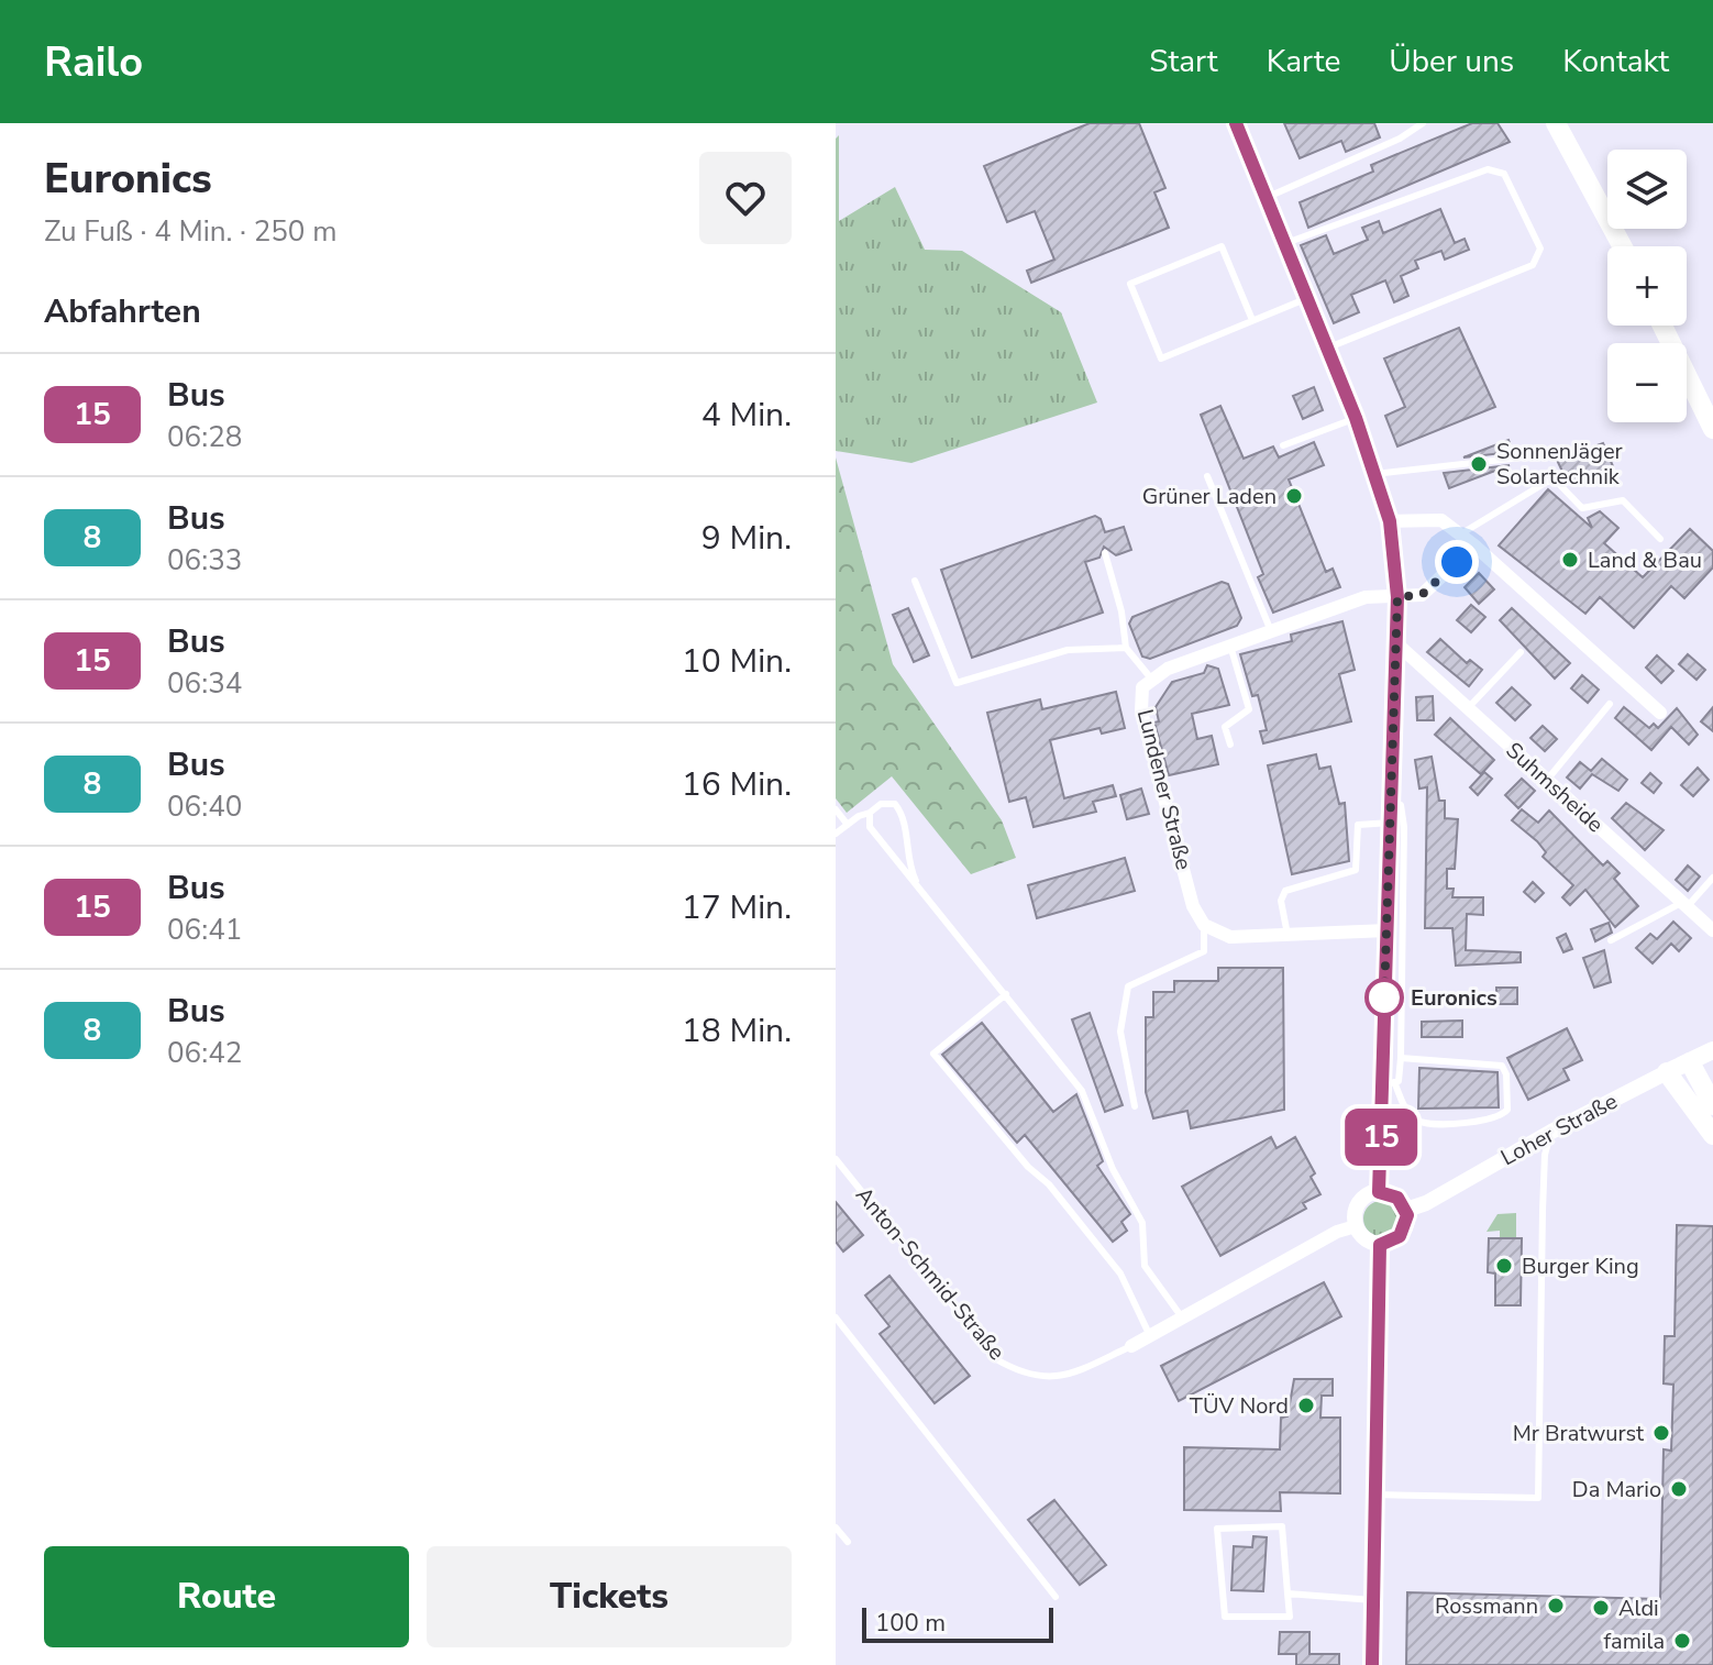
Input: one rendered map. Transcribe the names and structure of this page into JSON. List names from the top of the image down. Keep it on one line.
{"streets":{"main road":["Loher Straße"],"street":["Suhmsheide","Lundener Straße"],"lane":["Anton-Schmid-Straße"]},"places":["SonnenJäger Solartechnik","Grüner Laden","Land & Bau","Euronics","Burger King","TÜV Nord","Mr Bratwurst","Da Mario","Rossmann","Aldi","famila"],"lines":["bus line 15"],"scale_bar":"100 m","page":{"header":"Railo","nav":["Start","Karte","Über uns","Kontakt"],"heading":[["Euronics","Zu Fuß · 4 Min. · 250 m"],"Abfahrten"],"on_map":"15","map_buttons":["+","−"],"list":[{"mark":"15","name":"Bus","note":"06:28","value":"4 Min."},{"mark":"8","name":"Bus","note":"06:33","value":"9 Min."},{"mark":"15","name":"Bus","note":"06:34","value":"10 Min."},{"mark":"8","name":"Bus","note":"06:40","value":"16 Min."},{"mark":"15","name":"Bus","note":"06:41","value":"17 Min."},{"mark":"8","name":"Bus","note":"06:42","value":"18 Min."}],"buttons":["Route","Tickets"],"scale":"100 m"}}
